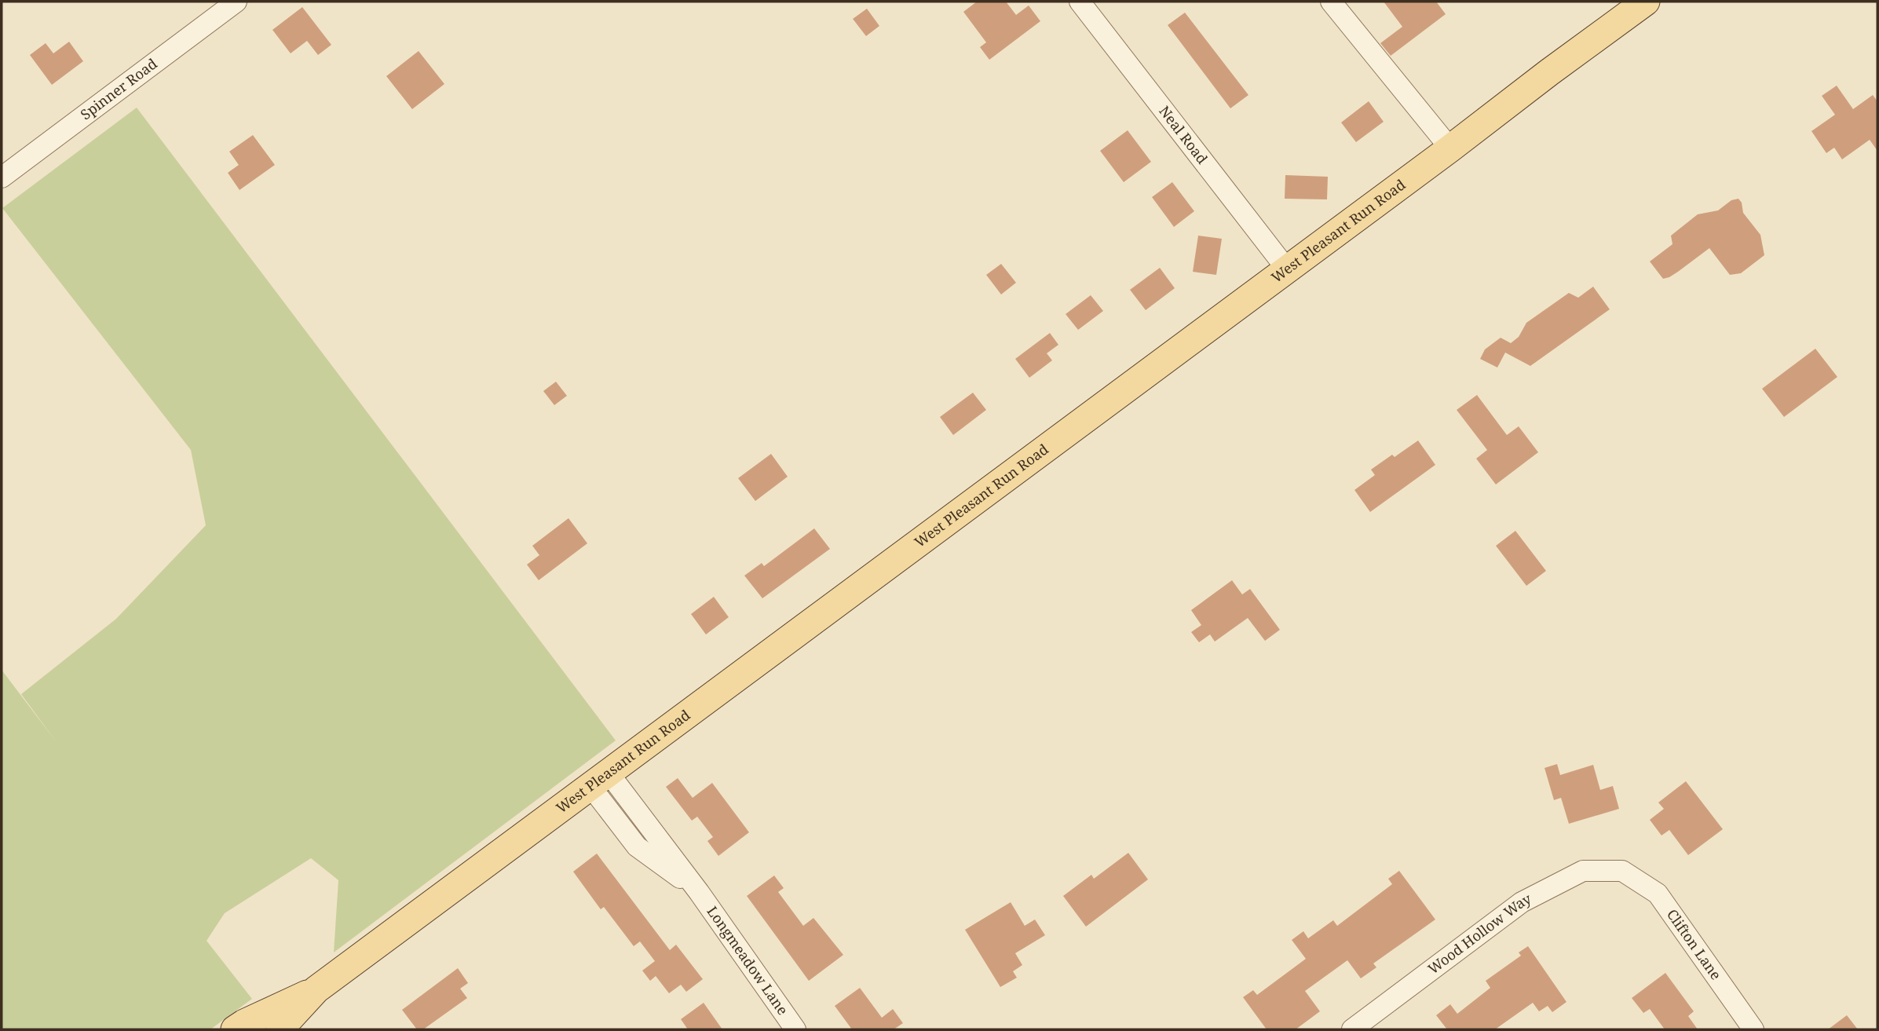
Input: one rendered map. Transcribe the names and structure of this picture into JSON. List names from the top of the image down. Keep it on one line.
{"streets":{"main road":["West Pleasant Run Road"],"street":["Spinner Road","Neal Road","Wood Hollow Way","Clifton Lane","Longmeadow Lane"]},"crossings":[["Neal Road","West Pleasant Run Road"],["West Pleasant Run Road","Longmeadow Lane"],["Wood Hollow Way","Clifton Lane"]]}
